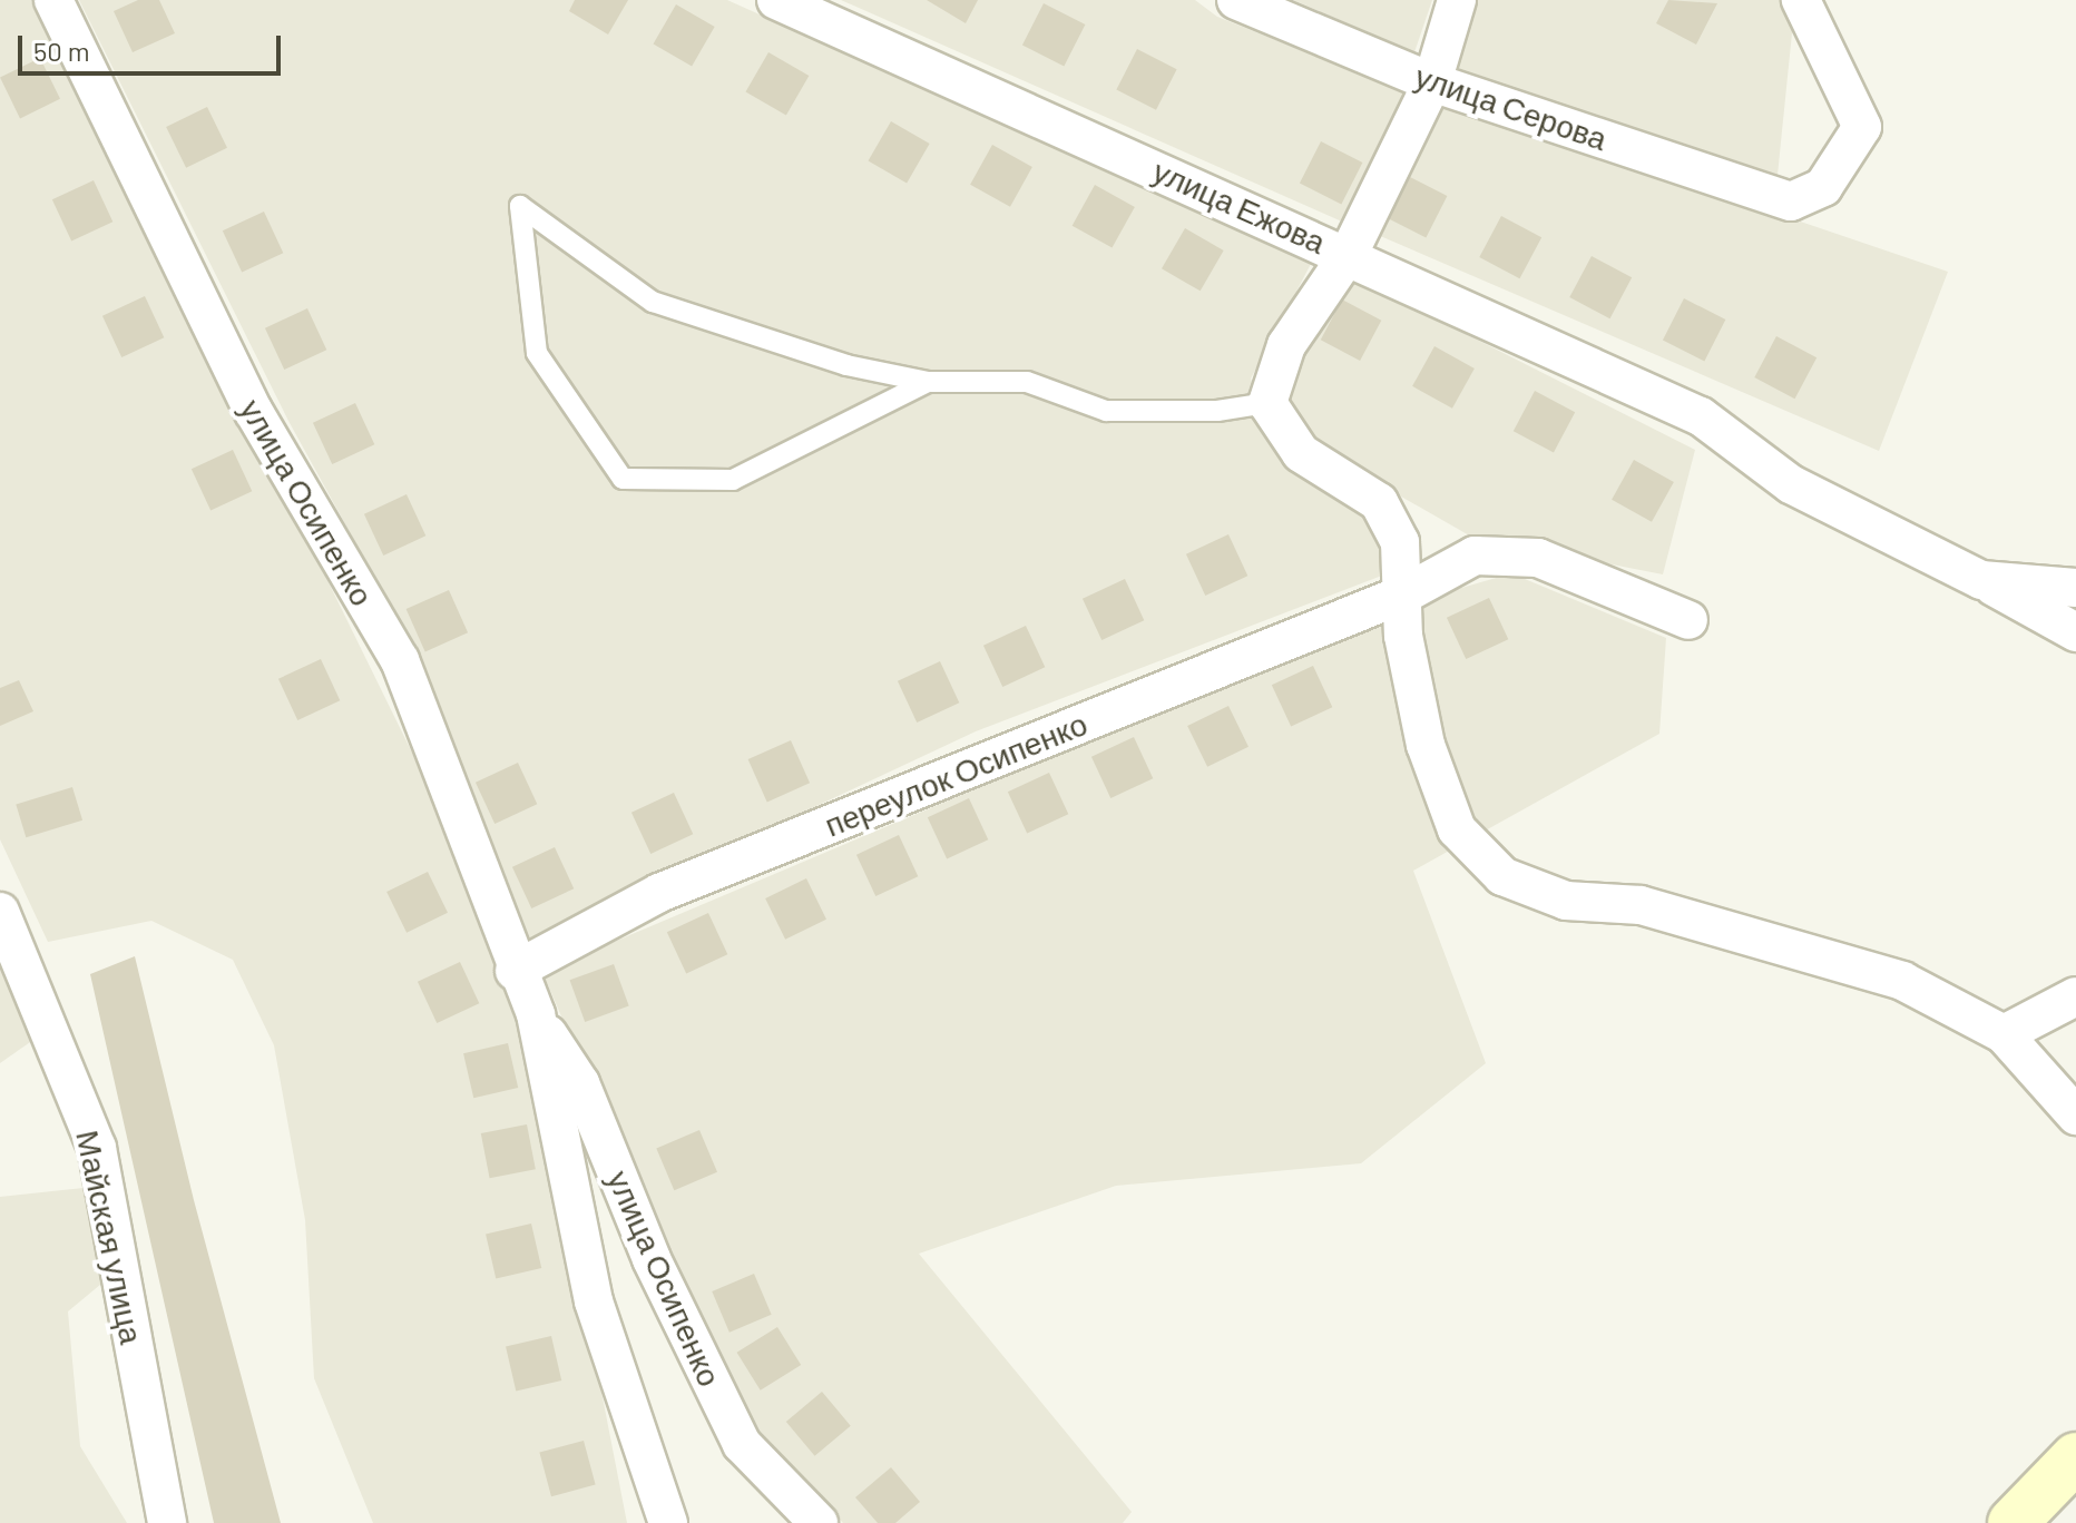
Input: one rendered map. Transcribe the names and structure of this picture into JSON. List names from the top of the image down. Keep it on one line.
{"streets":{"street":["улица Серова","улица Ежова","улица Осипенко","переулок Осипенко","Майская улица"]},"crossings":[["улица Осипенко","переулок Осипенко"]],"scale_bar":"50 m"}
